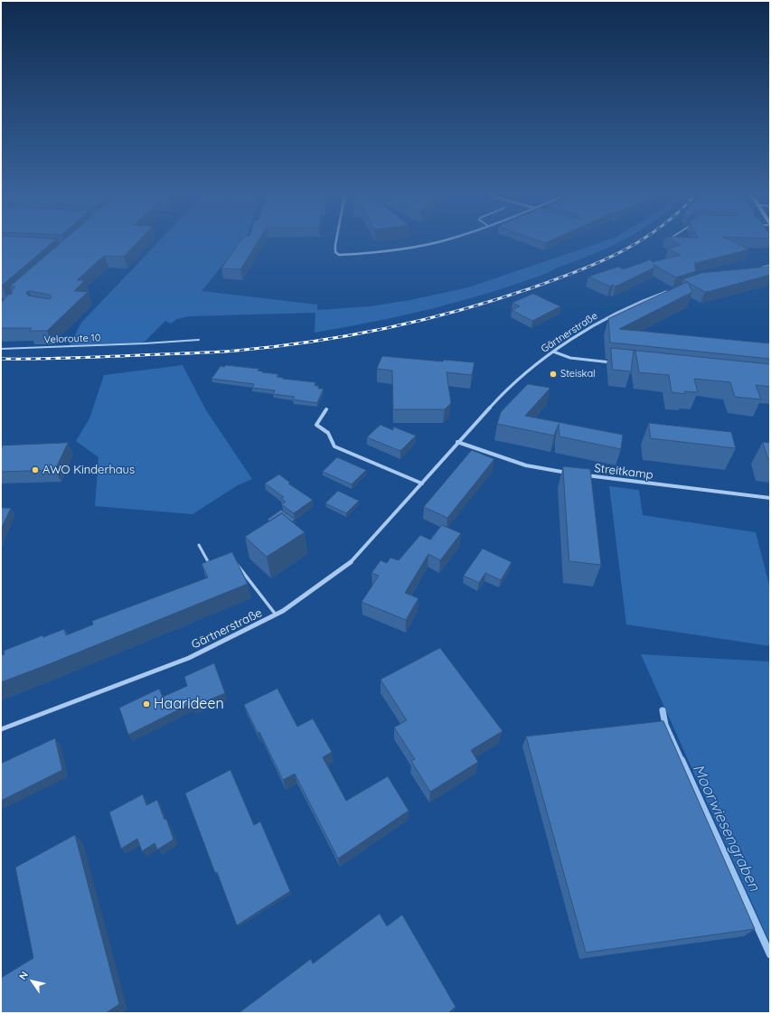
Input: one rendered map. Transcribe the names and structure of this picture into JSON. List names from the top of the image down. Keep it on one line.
{"streets":{"street":["Gärtnerstraße","Streitkamp"],"lane":["Veloroute 10"]},"water":["Moorwiesengraben"],"places":["Steiskal","AWO Kinderhaus","Haarideen"],"north":"top left"}
